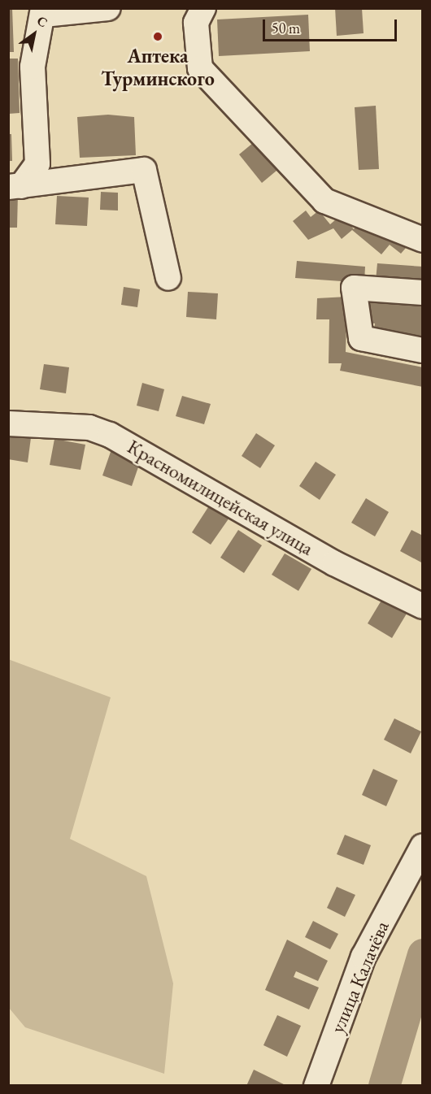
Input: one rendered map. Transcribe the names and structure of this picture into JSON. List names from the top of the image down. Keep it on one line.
{"streets":{"street":["Красномилицейская улица","улица Калачёва"]},"places":["Аптека Турминского"],"scale_bar":"50 m","north":"top right"}
